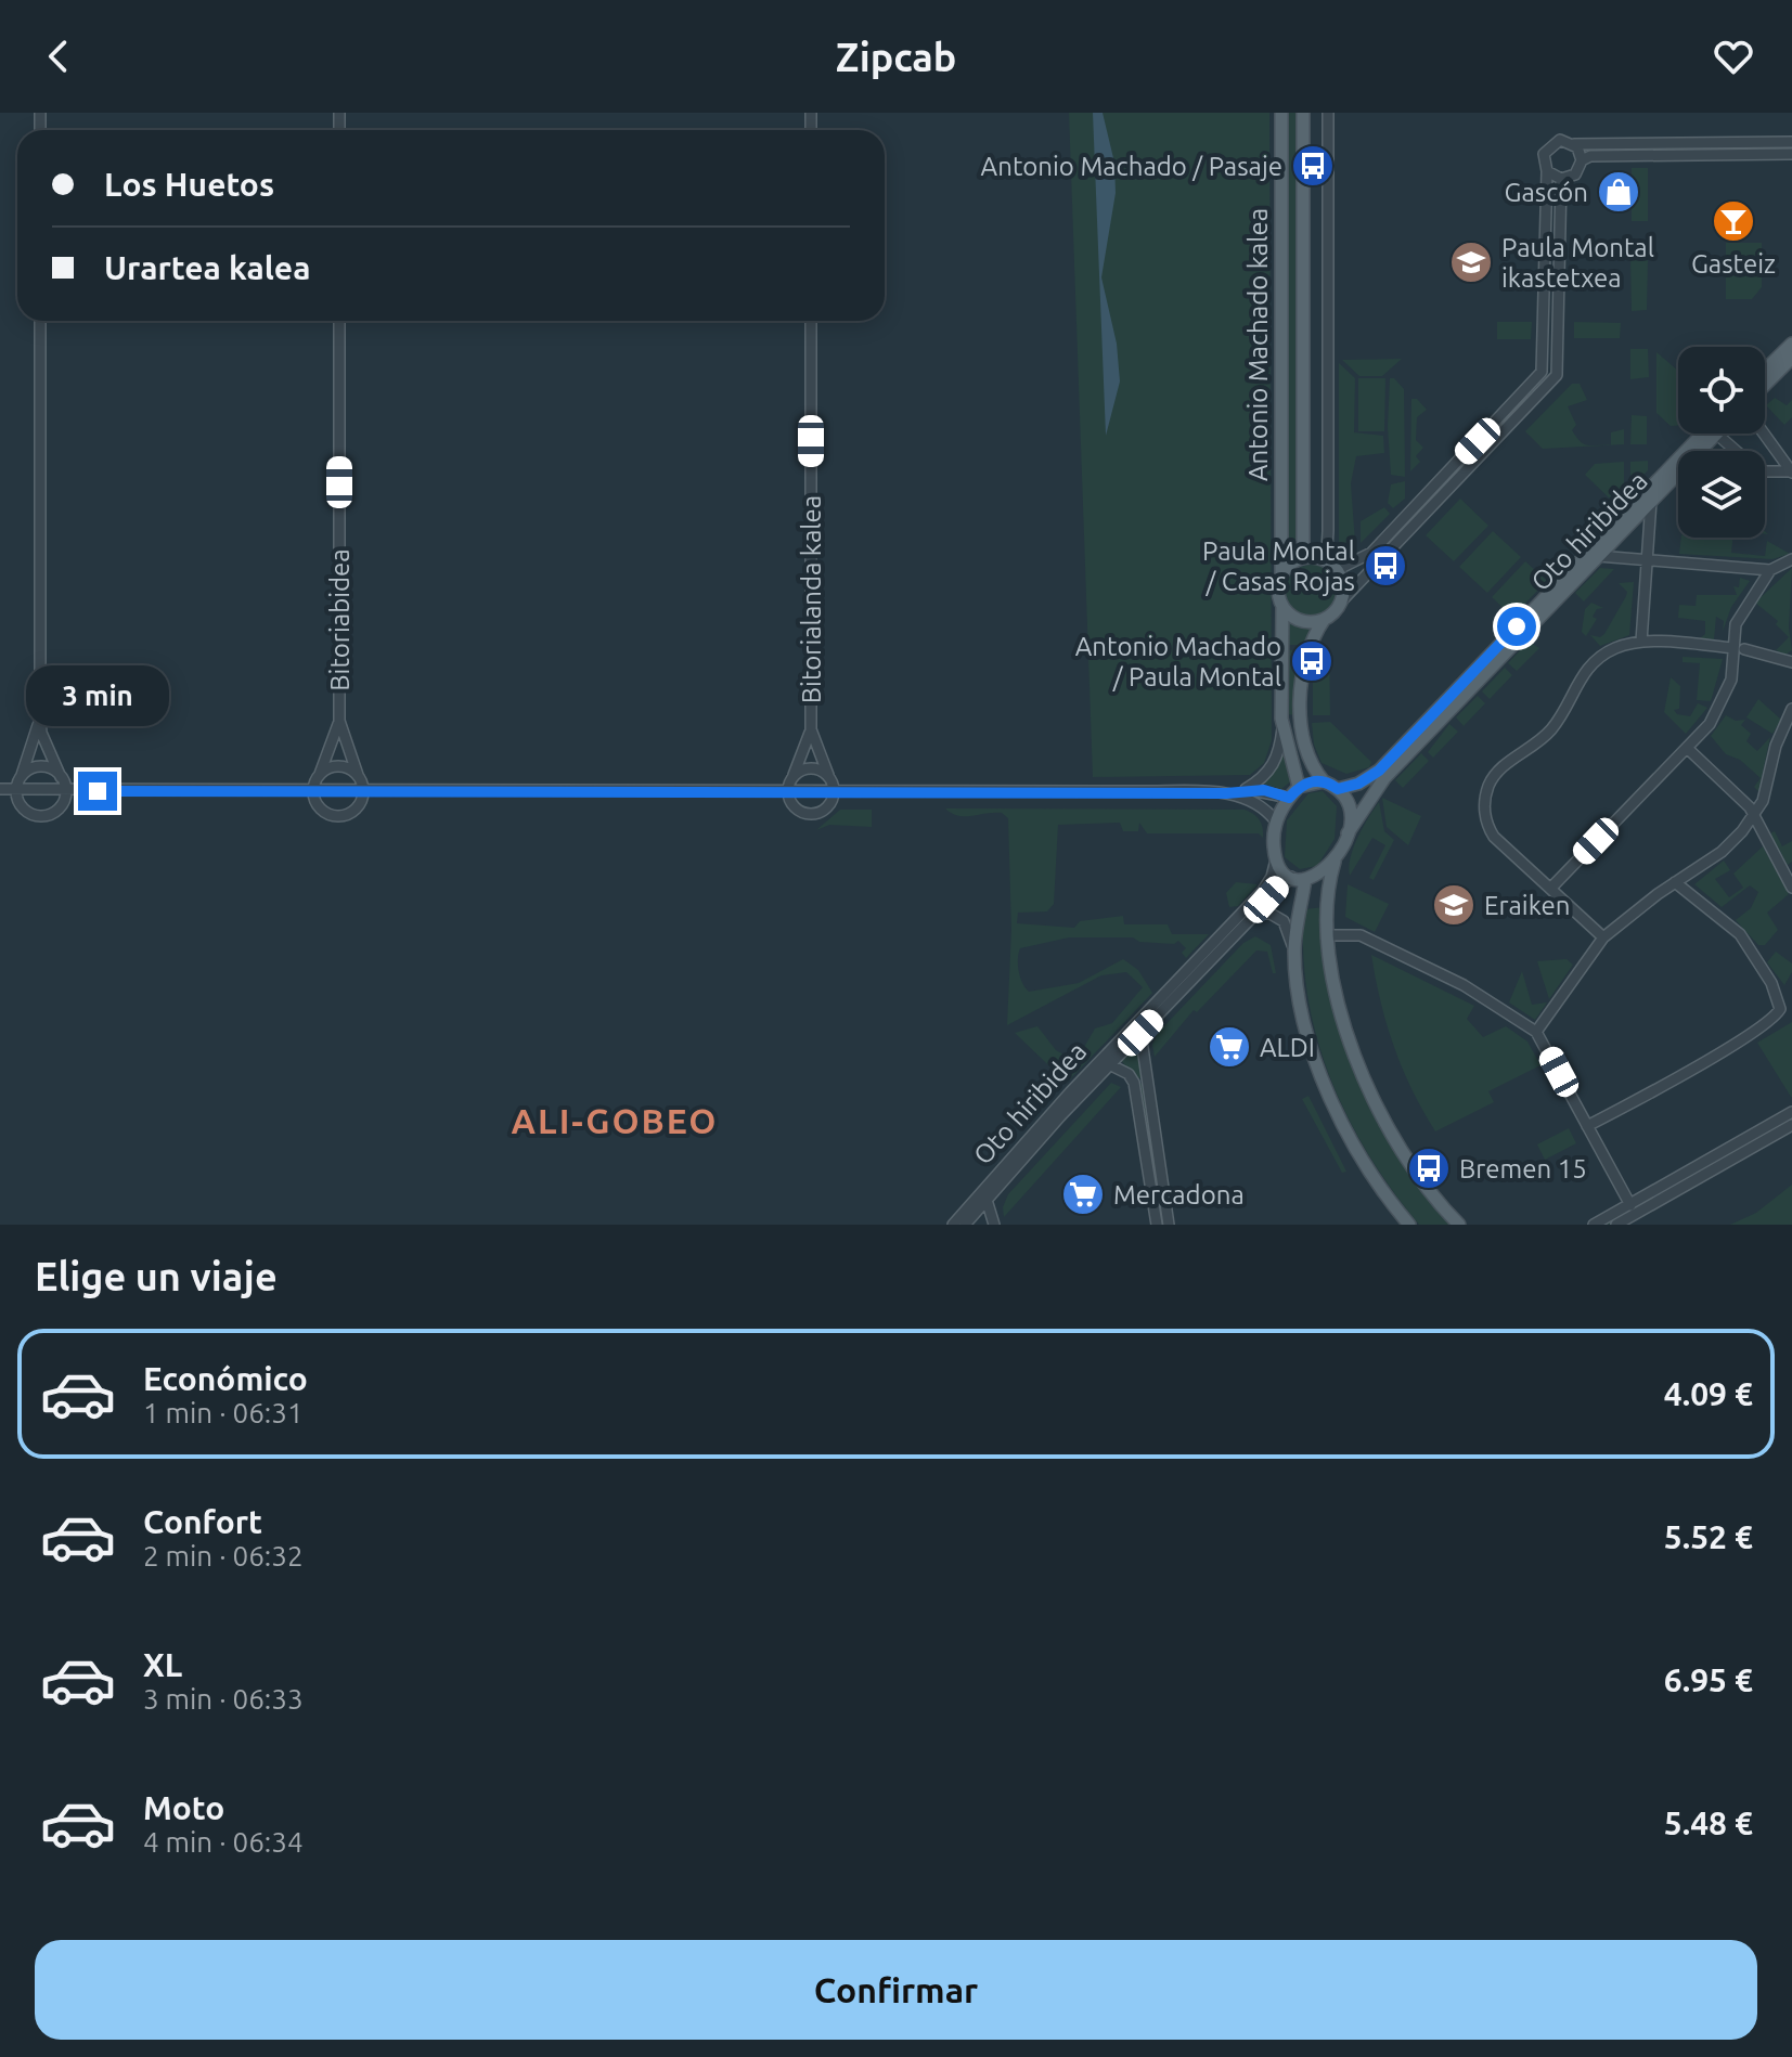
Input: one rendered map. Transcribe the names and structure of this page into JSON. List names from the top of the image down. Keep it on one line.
{"streets":{"main road":["Antonio Machado kalea","Oto hiribidea"],"street":["Bitorialanda kalea","Bitoriabidea"]},"districts":["ALI-GOBEO"],"places":{"bus stop":["Antonio Machado / Pasaje","Paula Montal / Casas Rojas","Antonio Machado / Paula Montal","Bremen 15"],"shop":["Gascón"],"bar":["Gasteiz"],"school or university":["Paula Montal ikastetxea","Eraiken"],"supermarket":["ALDI","Mercadona"]},"page":{"header":"Zipcab","banner":["Los Huetos","Urartea kalea"],"bubble":"3 min","heading":"Elige un viaje","list":[{"name":"Económico","note":"1 min · 06:31","value":"4.09 €"},{"name":"Confort","note":"2 min · 06:32","value":"5.52 €"},{"name":"XL","note":"3 min · 06:33","value":"6.95 €"},{"name":"Moto","note":"4 min · 06:34","value":"5.48 €"}],"buttons":"Confirmar"}}
